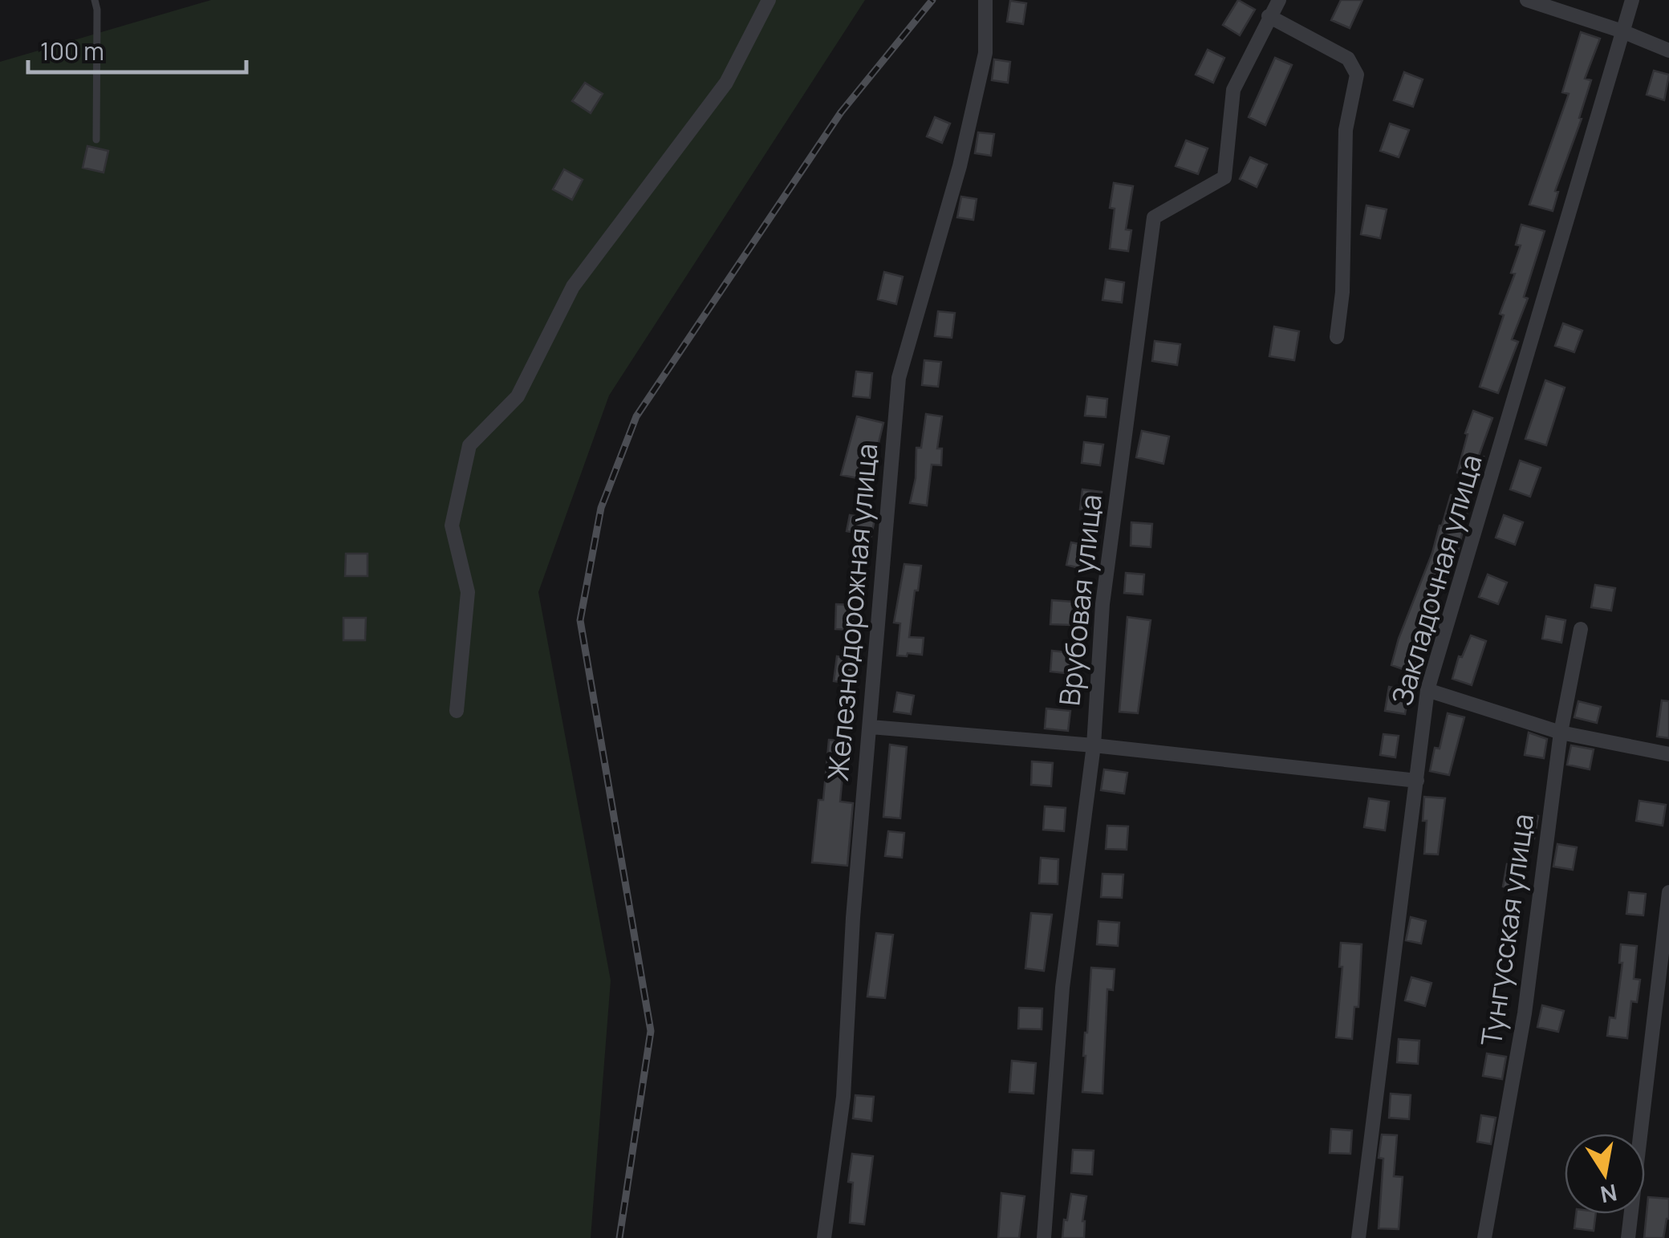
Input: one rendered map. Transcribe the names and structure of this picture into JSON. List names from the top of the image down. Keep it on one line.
{"streets":{"street":["Закладочная улица","Врубовая улица","Железнодорожная улица","Тунгусская улица"]},"scale_bar":"100 m","north":"bottom"}
